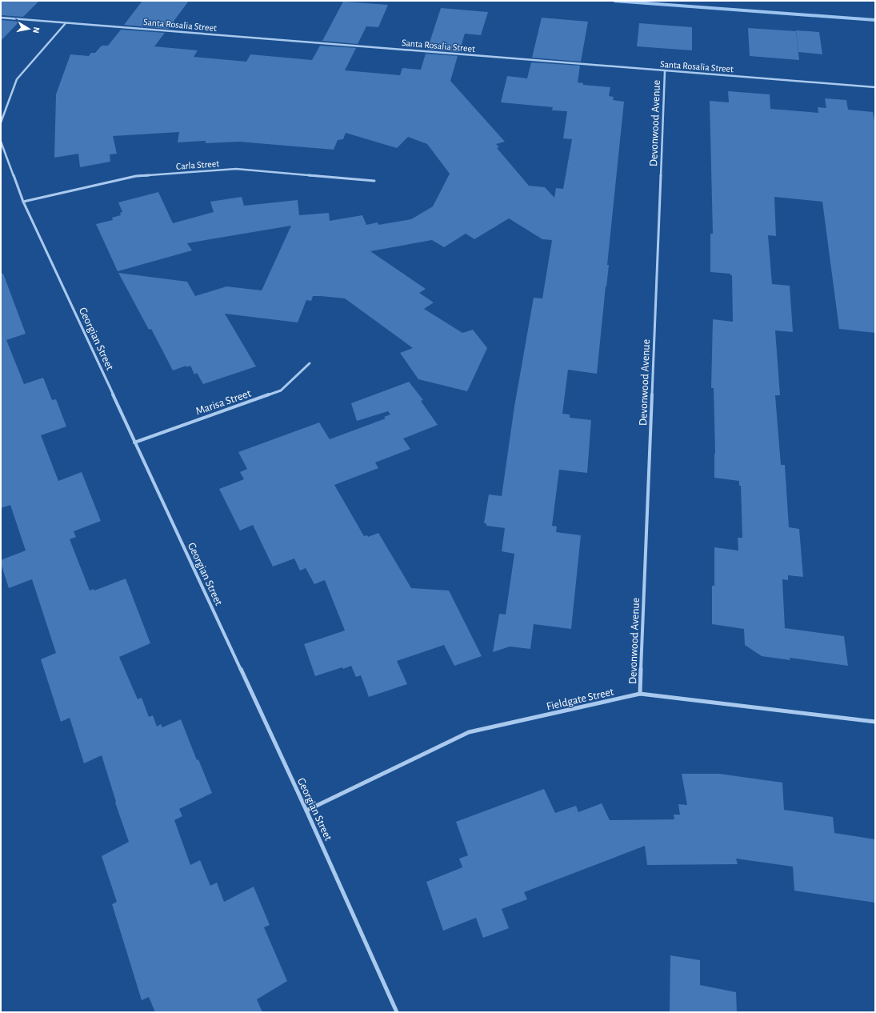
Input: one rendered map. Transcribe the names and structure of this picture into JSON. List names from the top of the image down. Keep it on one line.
{"streets":{"street":["Santa Rosalia Street","Devonwood Avenue","Carla Street","Georgian Street","Marisa Street","Fieldgate Street"]},"crossings":[["Santa Rosalia Street","Devonwood Avenue"],["Devonwood Avenue","Fieldgate Street"],["Carla Street","Georgian Street"],["Georgian Street","Marisa Street"],["Georgian Street","Fieldgate Street"]],"north":"right"}
